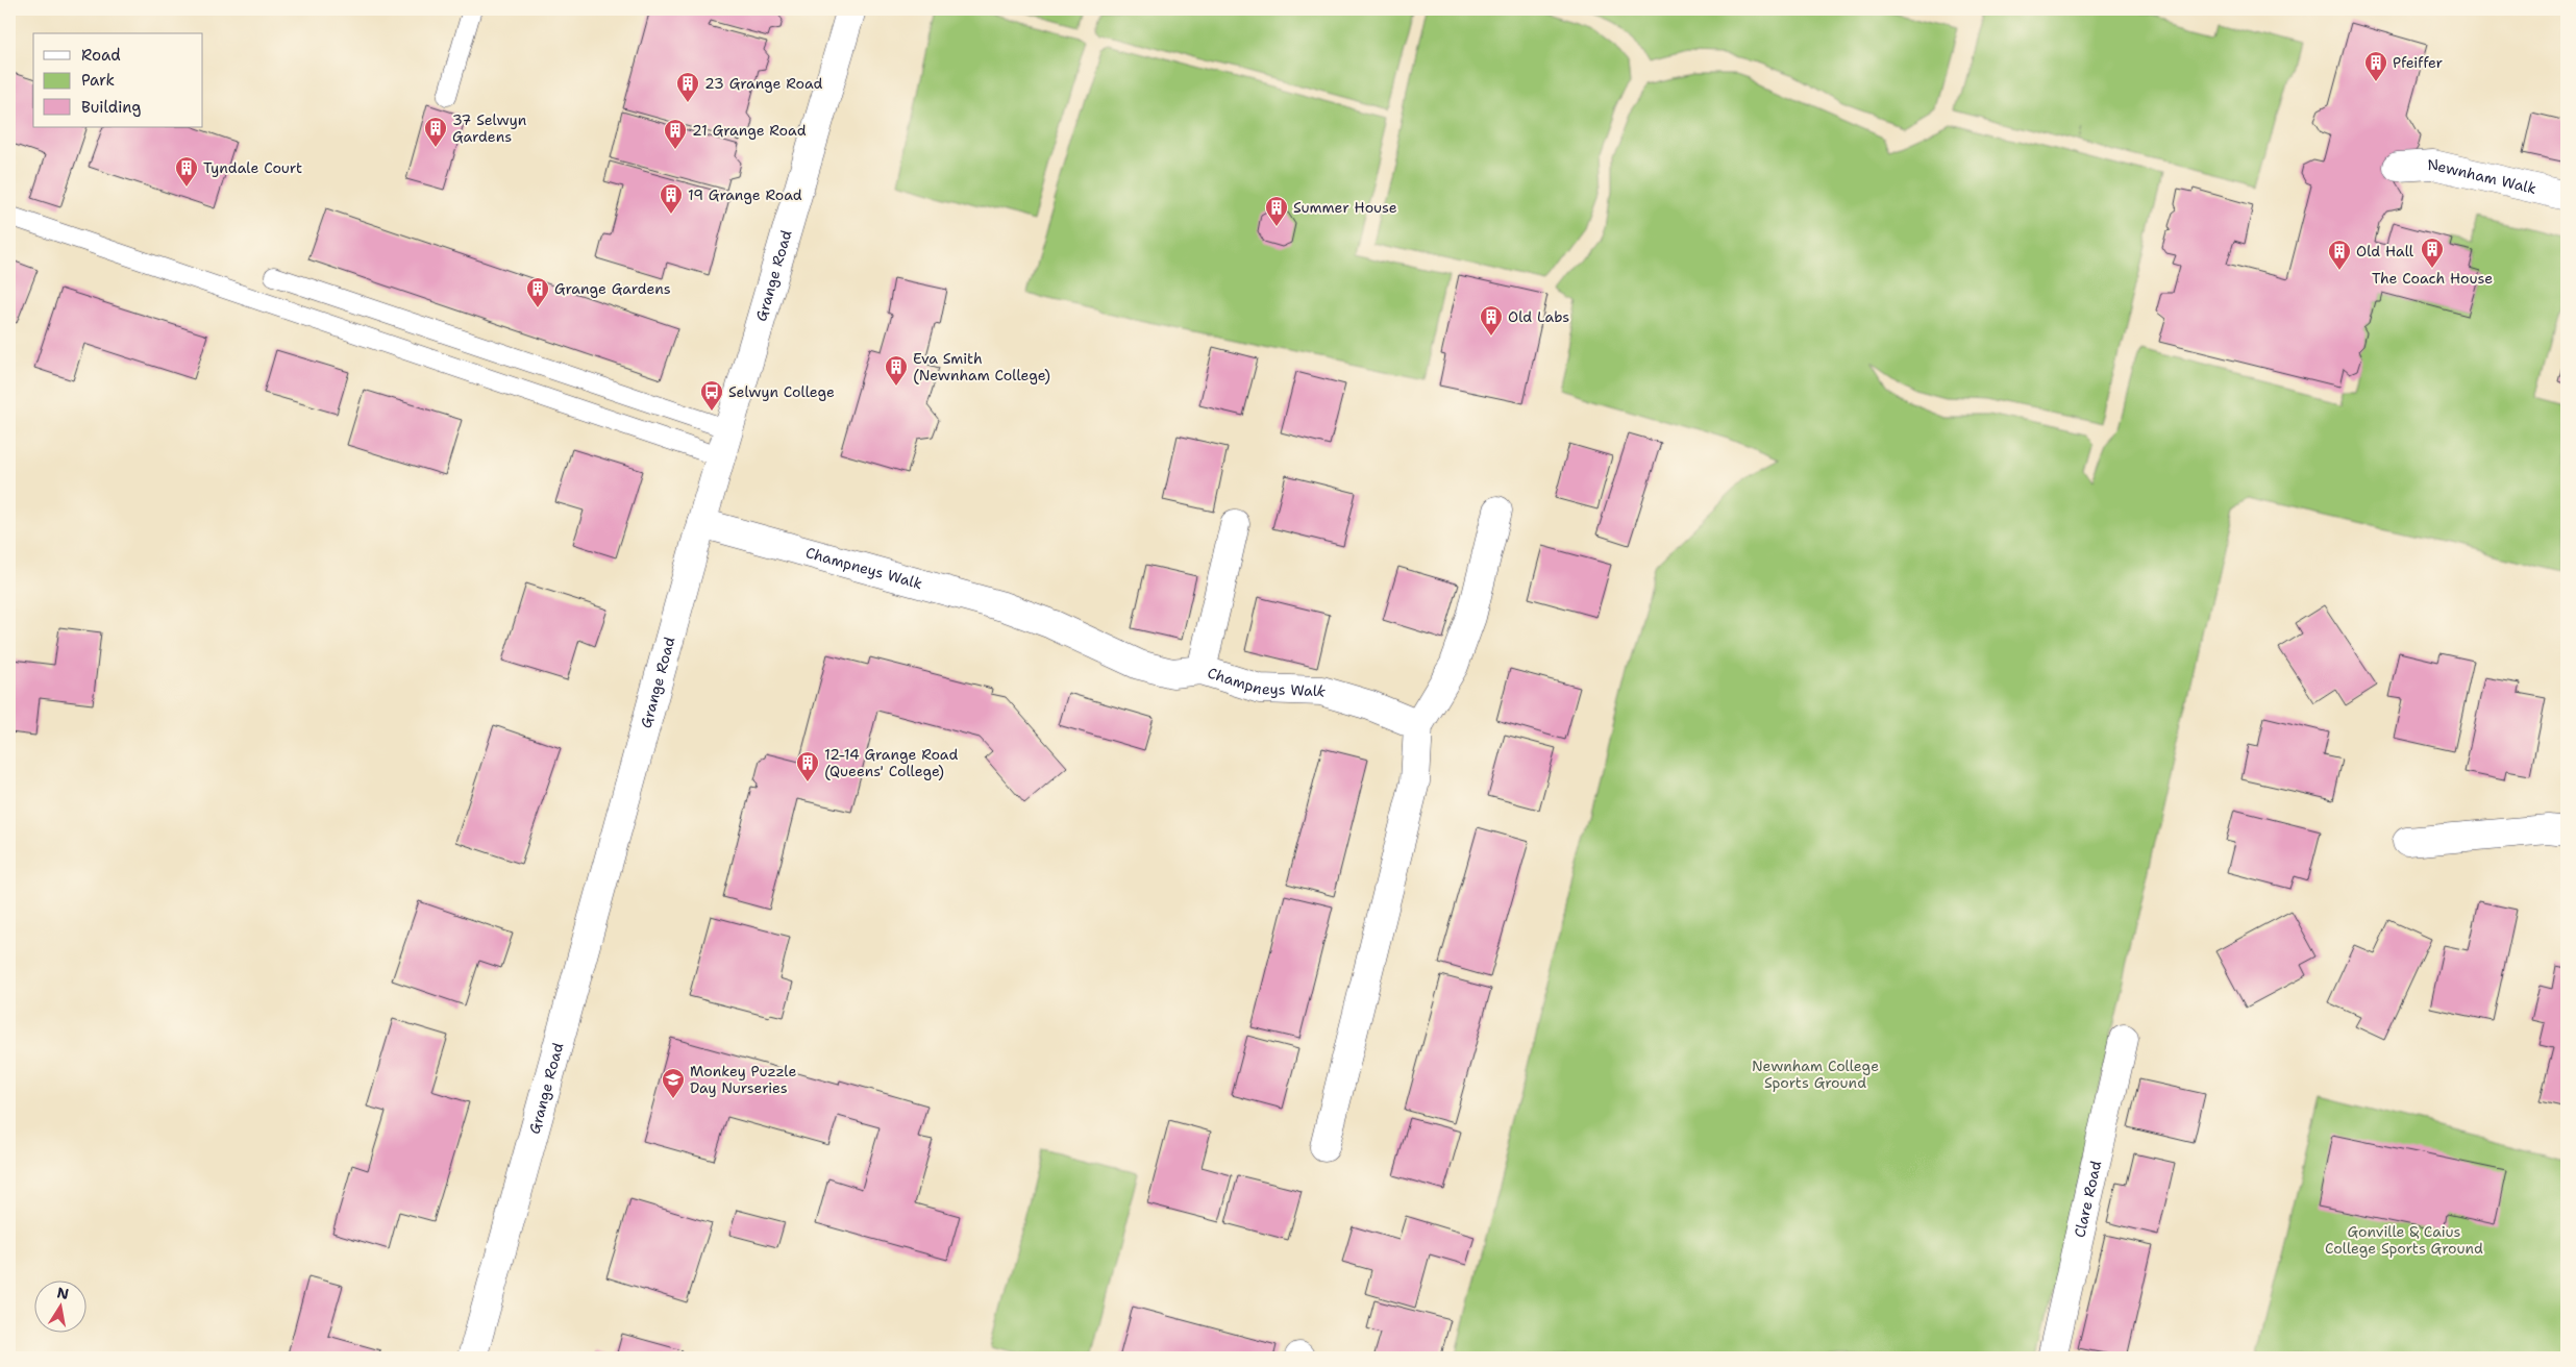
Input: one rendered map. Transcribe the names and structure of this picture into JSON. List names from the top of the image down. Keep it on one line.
{"streets":{"street":["Newnham Walk","Grange Road","Champneys Walk","Clare Road"]},"crossings":[["Grange Road","Champneys Walk"]],"parks":["Newnham College Sports Ground","Gonville & Caius College Sports Ground"],"places":{"building":["Pfeiffer","23 Grange Road","37 Selwyn Gardens","21 Grange Road","Tyndale Court","19 Grange Road","Summer House","The Coach House","Old Hall","Grange Gardens","Old Labs","Eva Smith (Newnham College)","12-14 Grange Road (Queens' College)"],"bus stop":["Selwyn College"],"school or university":["Monkey Puzzle Day Nurseries"]},"legend":["Road","Park","Building"],"north":"top"}
